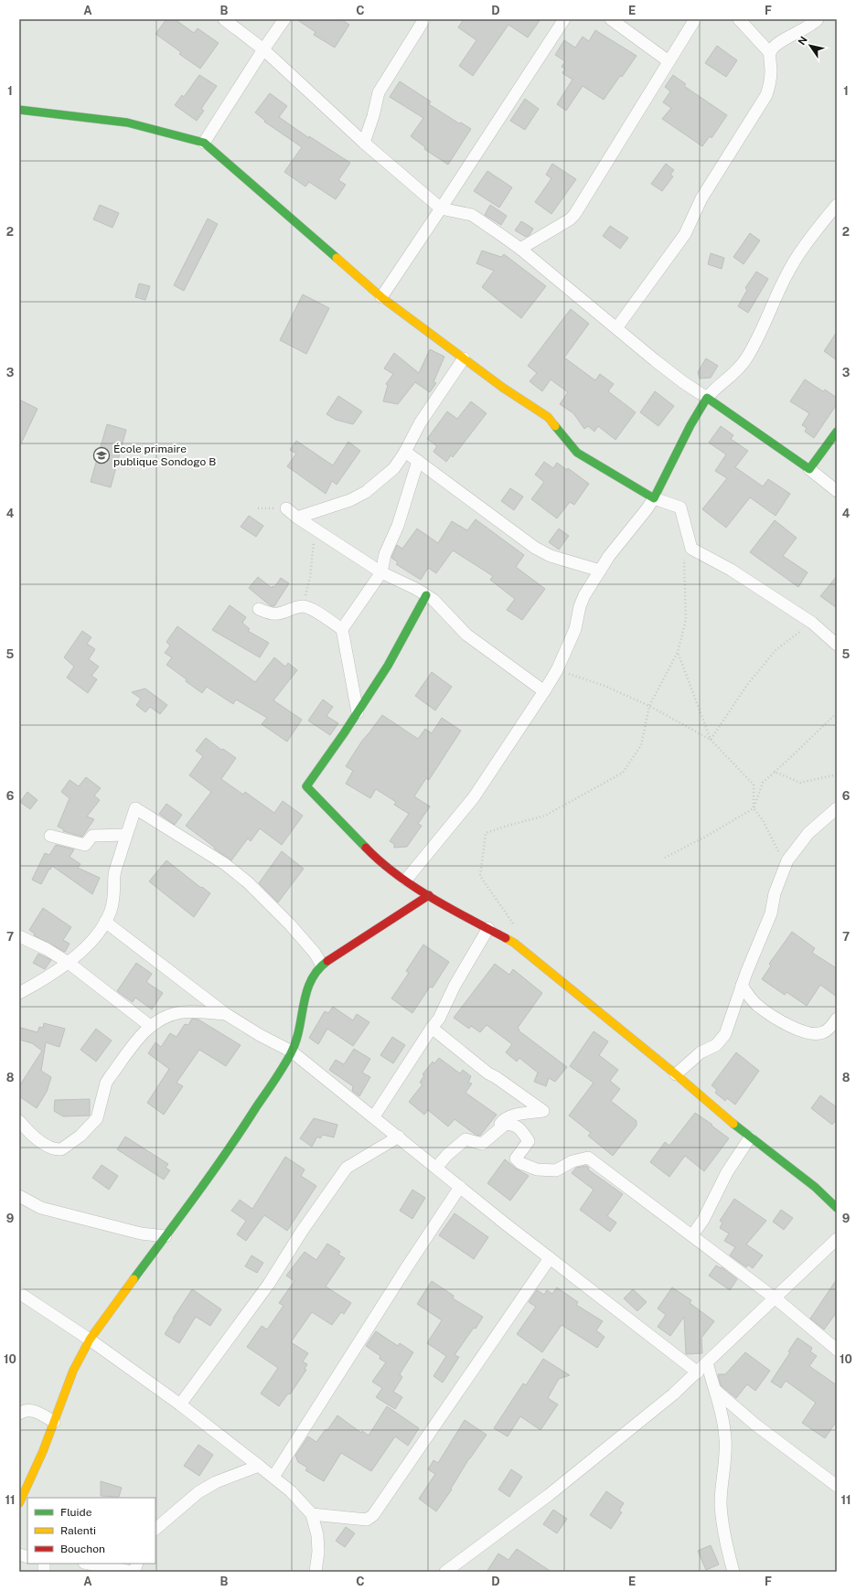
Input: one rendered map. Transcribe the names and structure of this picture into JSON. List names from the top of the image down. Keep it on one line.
{"places":{"school or university":["École primaire publique Sondogo B"]},"legend":["Fluide","Ralenti","Bouchon"],"north":"top left","grid":{"columns":["A","B","C","D","E","F"],"rows":["1","2","3","4","5","6","7","8","9","10","11"]}}
